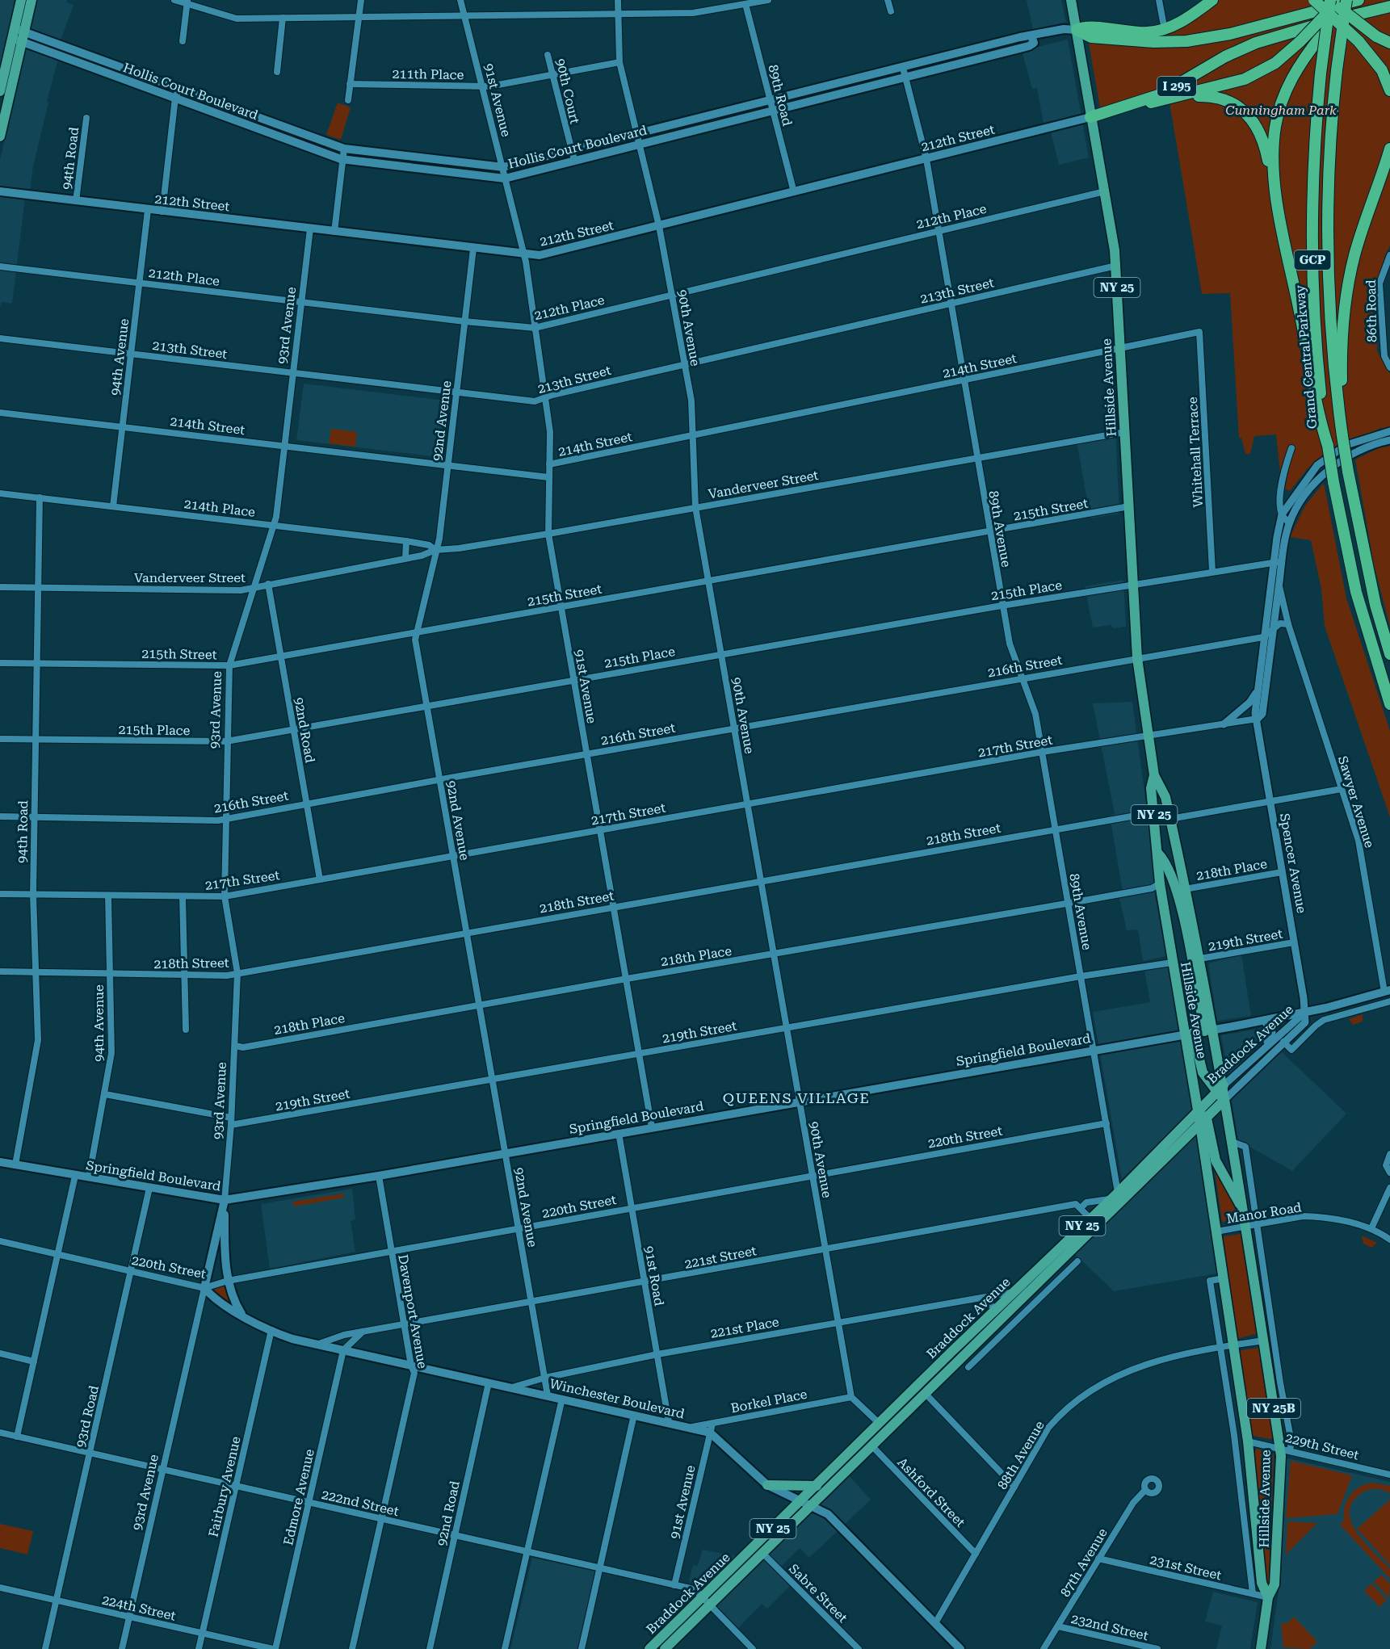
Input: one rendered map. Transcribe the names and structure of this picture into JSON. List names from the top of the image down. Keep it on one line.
{"streets":{"highway":["I 295","GCP","Grand Central Parkway"],"main road":["Hollis Court Boulevard","212th Street","NY 25","93rd Avenue","Hillside Avenue","Braddock Avenue","Springfield Boulevard","Winchester Boulevard","NY 25B"],"street":["211th Place","90th Court","89th Road","91st Avenue","94th Road","212th Place","213th Street","86th Road","90th Avenue","94th Avenue","214th Street","92nd Avenue","Whitehall Terrace","Vanderveer Street","214th Place","215th Street","89th Avenue","215th Place","216th Street","92nd Road","217th Street","Sawyer Avenue","218th Street","Spencer Avenue","218th Place","219th Street","220th Street","Manor Road","221st Street","91st Road","Davenport Avenue","221st Place","Borkel Place","93rd Road","229th Street","88th Avenue","Fairbury Avenue","Ashford Street","Edmore Avenue","222nd Street","87th Avenue","231st Street","Sabre Street","224th Street","232nd Street"]},"crossings":[["211th Place","90th Court"],["211th Place","91st Avenue"],["211th Place","90th Avenue"],["I 295","212th Street"],["I 295","Hillside Avenue"],["Hollis Court Boulevard","90th Court"],["Hollis Court Boulevard","89th Road"],["Hollis Court Boulevard","91st Avenue"],["Hollis Court Boulevard","90th Avenue"],["Hollis Court Boulevard","Hillside Avenue"],["Hollis Court Boulevard","89th Avenue"],["89th Road","212th Street"],["91st Avenue","212th Street"],["91st Avenue","212th Place"],["91st Avenue","213th Street"],["91st Avenue","214th Street"],["91st Avenue","Vanderveer Street"],["91st Avenue","215th Street"],["91st Avenue","215th Place"],["91st Avenue","216th Street"],["91st Avenue","217th Street"],["91st Avenue","218th Street"],["91st Avenue","218th Place"],["91st Avenue","219th Street"],["91st Avenue","Springfield Boulevard"],["91st Avenue","Winchester Boulevard"],["91st Avenue","Borkel Place"],["91st Avenue","222nd Street"],["212th Street","94th Road"],["212th Street","93rd Avenue"],["212th Street","90th Avenue"],["212th Street","94th Avenue"],["212th Street","Hillside Avenue"],["212th Street","92nd Avenue"],["212th Street","89th Avenue"],["94th Road","Vanderveer Street"],["94th Road","214th Place"],["94th Road","215th Street"],["94th Road","215th Place"],["94th Road","216th Street"],["94th Road","217th Street"],["94th Road","218th Street"],["94th Road","Springfield Boulevard"],["212th Place","93rd Avenue"],["212th Place","90th Avenue"],["212th Place","94th Avenue"],["212th Place","Hillside Avenue"],["212th Place","92nd Avenue"],["212th Place","89th Avenue"],["213th Street","93rd Avenue"],["213th Street","90th Avenue"],["213th Street","94th Avenue"],["213th Street","Hillside Avenue"],["213th Street","92nd Avenue"],["213th Street","89th Avenue"],["93rd Avenue","214th Street"],["93rd Avenue","Vanderveer Street"],["93rd Avenue","214th Place"],["93rd Avenue","215th Street"],["93rd Avenue","215th Place"],["93rd Avenue","216th Street"],["93rd Avenue","217th Street"],["93rd Avenue","218th Street"],["93rd Avenue","218th Place"],["93rd Avenue","219th Street"],["93rd Avenue","Springfield Boulevard"],["93rd Avenue","220th Street"],["93rd Avenue","Winchester Boulevard"],["93rd Avenue","222nd Street"],["93rd Avenue","224th Street"],["90th Avenue","214th Street"],["90th Avenue","Vanderveer Street"],["90th Avenue","215th Street"],["90th Avenue","215th Place"],["90th Avenue","216th Street"],["90th Avenue","217th Street"],["90th Avenue","218th Street"],["90th Avenue","218th Place"],["90th Avenue","219th Street"],["90th Avenue","Springfield Boulevard"],["90th Avenue","220th Street"],["90th Avenue","221st Street"],["90th Avenue","221st Place"],["90th Avenue","Borkel Place"],["94th Avenue","214th Street"],["94th Avenue","214th Place"],["94th Avenue","217th Street"],["94th Avenue","218th Street"],["94th Avenue","219th Street"],["94th Avenue","Springfield Boulevard"],["214th Street","Hillside Avenue"],["214th Street","92nd Avenue"],["214th Street","Whitehall Terrace"],["214th Street","89th Avenue"],["Hillside Avenue","Vanderveer Street"],["Hillside Avenue","215th Street"],["Hillside Avenue","215th Place"],["Hillside Avenue","216th Street"],["Hillside Avenue","217th Street"],["Hillside Avenue","218th Street"],["Hillside Avenue","218th Place"],["Hillside Avenue","219th Street"],["Hillside Avenue","Braddock Avenue"],["Hillside Avenue","Springfield Boulevard"],["Hillside Avenue","Manor Road"],["Hillside Avenue","229th Street"],["Hillside Avenue","88th Avenue"],["Hillside Avenue","231st Street"],["92nd Avenue","Vanderveer Street"],["92nd Avenue","214th Place"],["92nd Avenue","215th Street"],["92nd Avenue","215th Place"],["92nd Avenue","216th Street"],["92nd Avenue","217th Street"],["92nd Avenue","218th Street"],["92nd Avenue","218th Place"],["92nd Avenue","219th Street"],["92nd Avenue","Springfield Boulevard"],["92nd Avenue","220th Street"],["92nd Avenue","221st Street"],["92nd Avenue","221st Place"],["92nd Avenue","Winchester Boulevard"],["Whitehall Terrace","215th Place"],["Vanderveer Street","214th Place"],["Vanderveer Street","89th Avenue"],["Vanderveer Street","92nd Road"],["215th Street","89th Avenue"],["215th Street","92nd Road"],["89th Avenue","215th Place"],["89th Avenue","216th Street"],["89th Avenue","217th Street"],["89th Avenue","218th Street"],["89th Avenue","218th Place"],["89th Avenue","219th Street"],["89th Avenue","Braddock Avenue"],["89th Avenue","Springfield Boulevard"],["89th Avenue","220th Street"],["89th Avenue","221st Street"],["215th Place","92nd Road"],["215th Place","Spencer Avenue"],["216th Street","92nd Road"],["216th Street","Spencer Avenue"],["92nd Road","217th Street"],["92nd Road","Winchester Boulevard"],["92nd Road","222nd Street"],["217th Street","Spencer Avenue"],["Sawyer Avenue","Spencer Avenue"],["Sawyer Avenue","Springfield Boulevard"],["Spencer Avenue","218th Place"],["Spencer Avenue","219th Street"],["Spencer Avenue","Braddock Avenue"],["Spencer Avenue","Springfield Boulevard"],["Braddock Avenue","Springfield Boulevard"],["Braddock Avenue","221st Street"],["Braddock Avenue","221st Place"],["Braddock Avenue","Winchester Boulevard"],["Braddock Avenue","Ashford Street"],["Braddock Avenue","222nd Street"],["Braddock Avenue","Sabre Street"],["Springfield Boulevard","91st Road"],["Springfield Boulevard","Davenport Avenue"],["Springfield Boulevard","93rd Road"],["220th Street","91st Road"],["220th Street","Davenport Avenue"],["220th Street","Winchester Boulevard"],["220th Street","93rd Road"],["221st Street","91st Road"],["221st Street","Davenport Avenue"],["221st Street","Winchester Boulevard"],["91st Road","221st Place"],["91st Road","Winchester Boulevard"],["Davenport Avenue","Winchester Boulevard"],["Davenport Avenue","222nd Street"],["221st Place","Winchester Boulevard"],["Winchester Boulevard","Borkel Place"],["Winchester Boulevard","88th Avenue"],["Winchester Boulevard","Fairbury Avenue"],["Winchester Boulevard","Edmore Avenue"],["93rd Road","222nd Street"],["93rd Road","224th Street"],["88th Avenue","Ashford Street"],["Fairbury Avenue","222nd Street"],["Fairbury Avenue","224th Street"],["Edmore Avenue","222nd Street"],["Edmore Avenue","224th Street"],["87th Avenue","231st Street"],["87th Avenue","232nd Street"]],"districts":["QUEENS VILLAGE"],"parks":["Cunningham Park"]}
